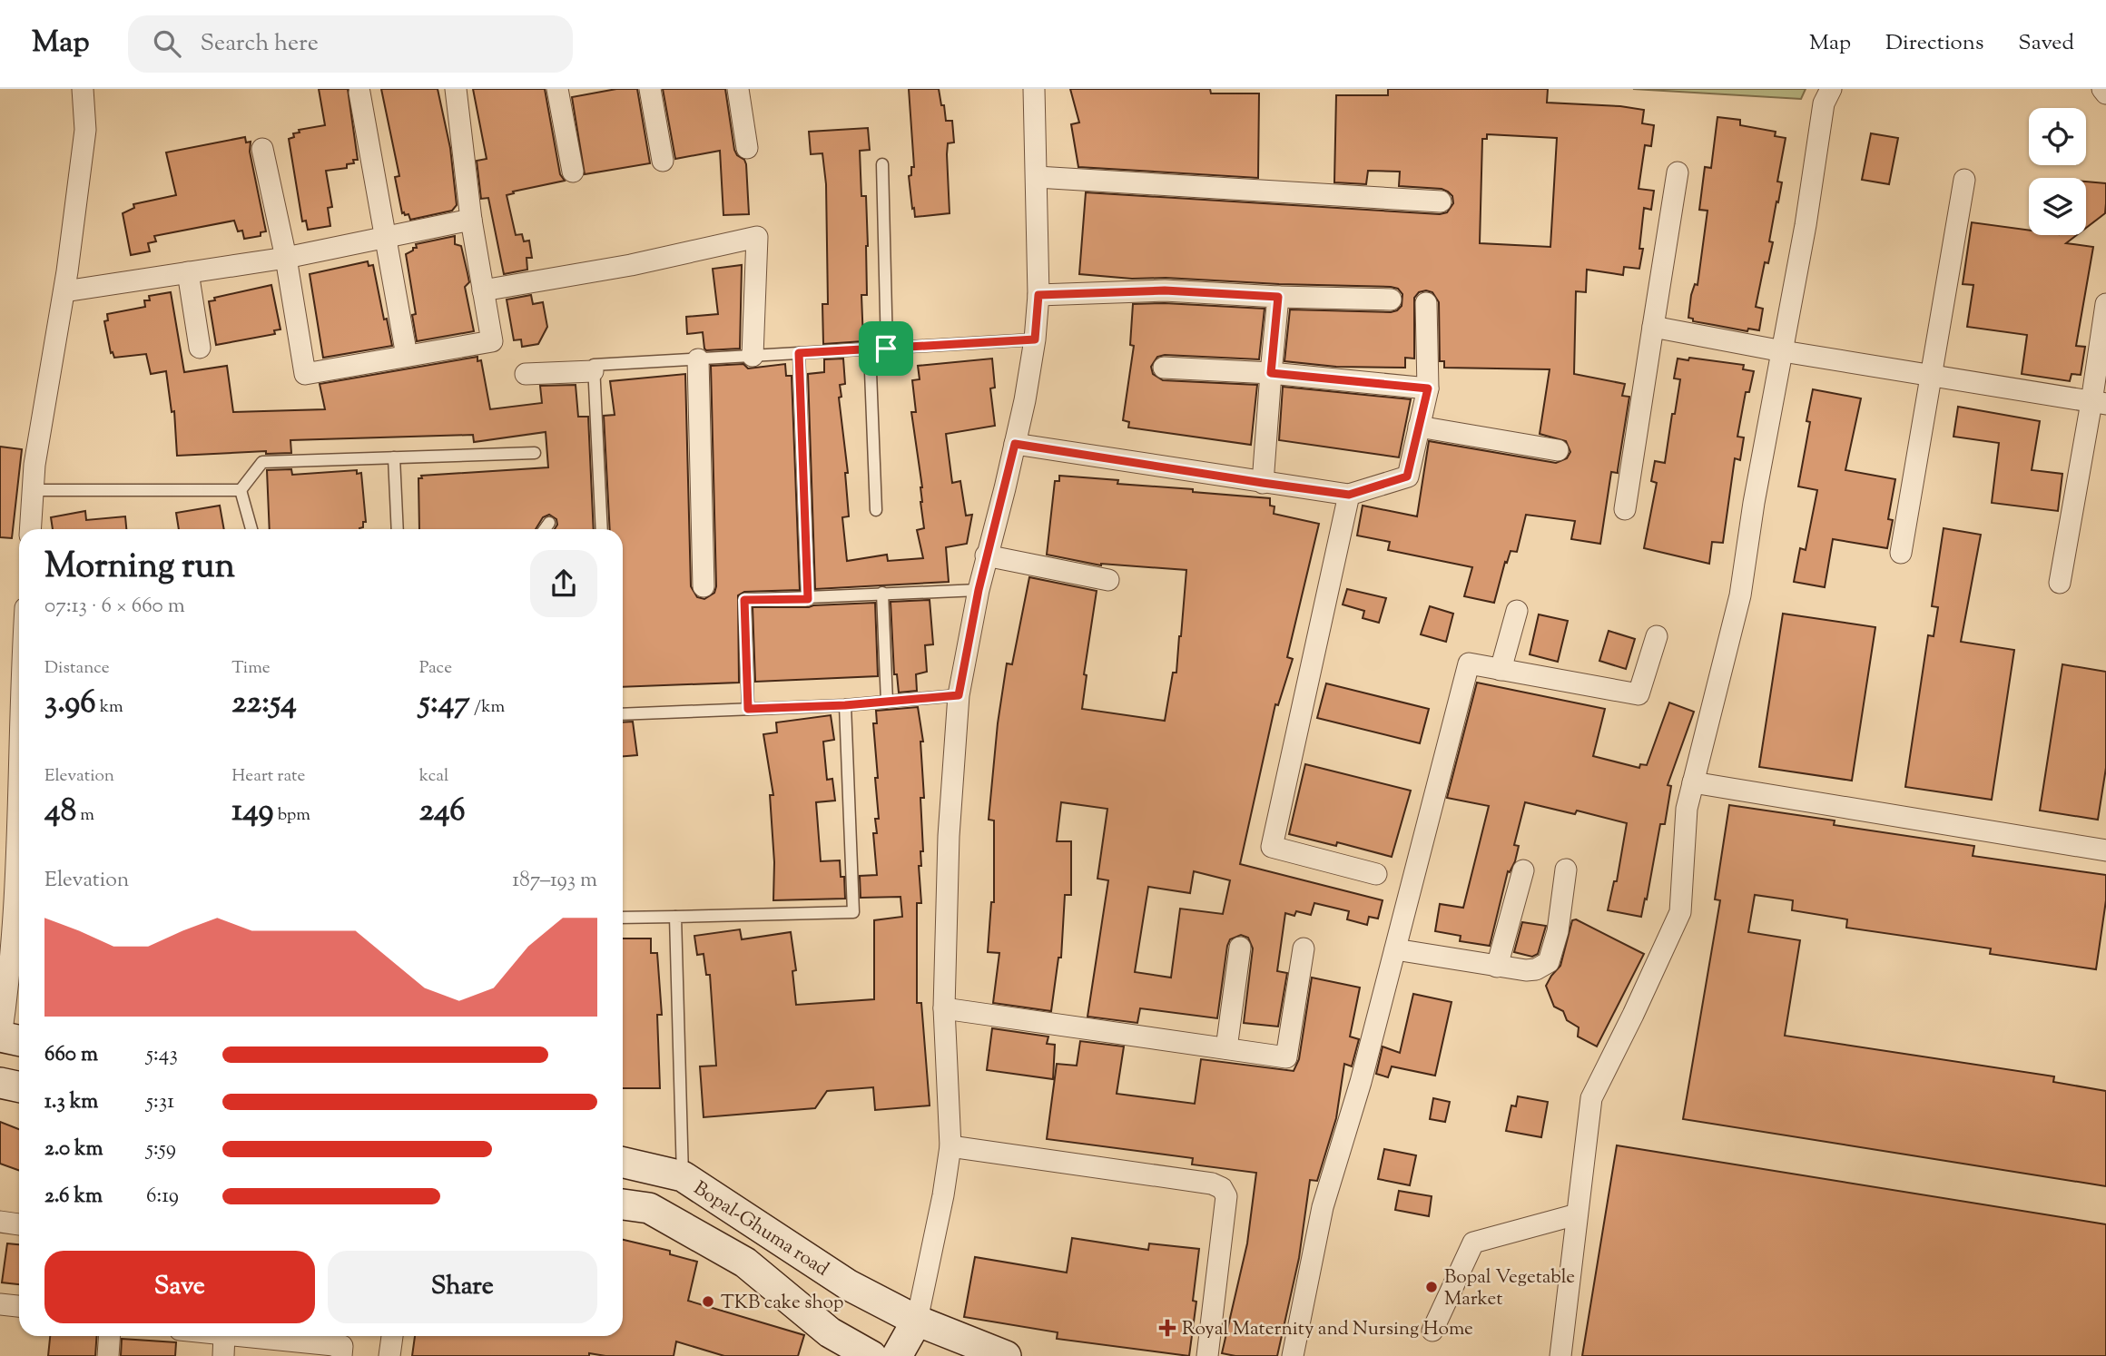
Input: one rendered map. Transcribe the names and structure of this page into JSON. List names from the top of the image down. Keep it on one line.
{"streets":{"street":["Bopal-Ghuma road"]},"places":{"other":["Bopal Vegetable Market","TKB cake shop"],"health":["Royal Maternity and Nursing Home"]},"page":{"header":"Map","search":"Search here","nav":["Map","Directions","Saved"],"heading":["Morning run","07:13 · 6 × 660 m"],"stats":[["Distance","3.96 km"],["Time","22:54"],["Pace","5:47 /km"],["Elevation","48 m"],["Heart rate","149 bpm"],["kcal","246"]],"chart":["Elevation","187–193 m"],"list":[{"name":"660 m","note":"5:43"},{"name":"1.3 km","note":"5:31"},{"name":"2.0 km","note":"5:59"},{"name":"2.6 km","note":"6:19"}],"buttons":["Save","Share"]}}
